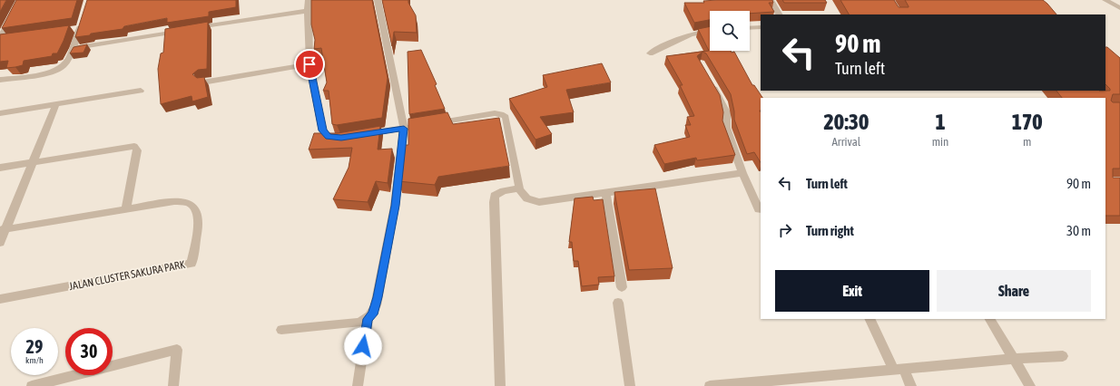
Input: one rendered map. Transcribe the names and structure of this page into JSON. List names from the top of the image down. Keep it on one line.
{"streets":{"street":["JALAN CLUSTER SAKURA PARK"]},"page":{"turn":["90 m","Turn left"],"eta":["20:30","Arrival","1","min","170","m"],"list":[{"name":"Turn left","value":"90 m"},{"name":"Turn right","value":"30 m"}],"buttons":["Exit","Share"],"speed":"29 km/h","limit":"30"}}
